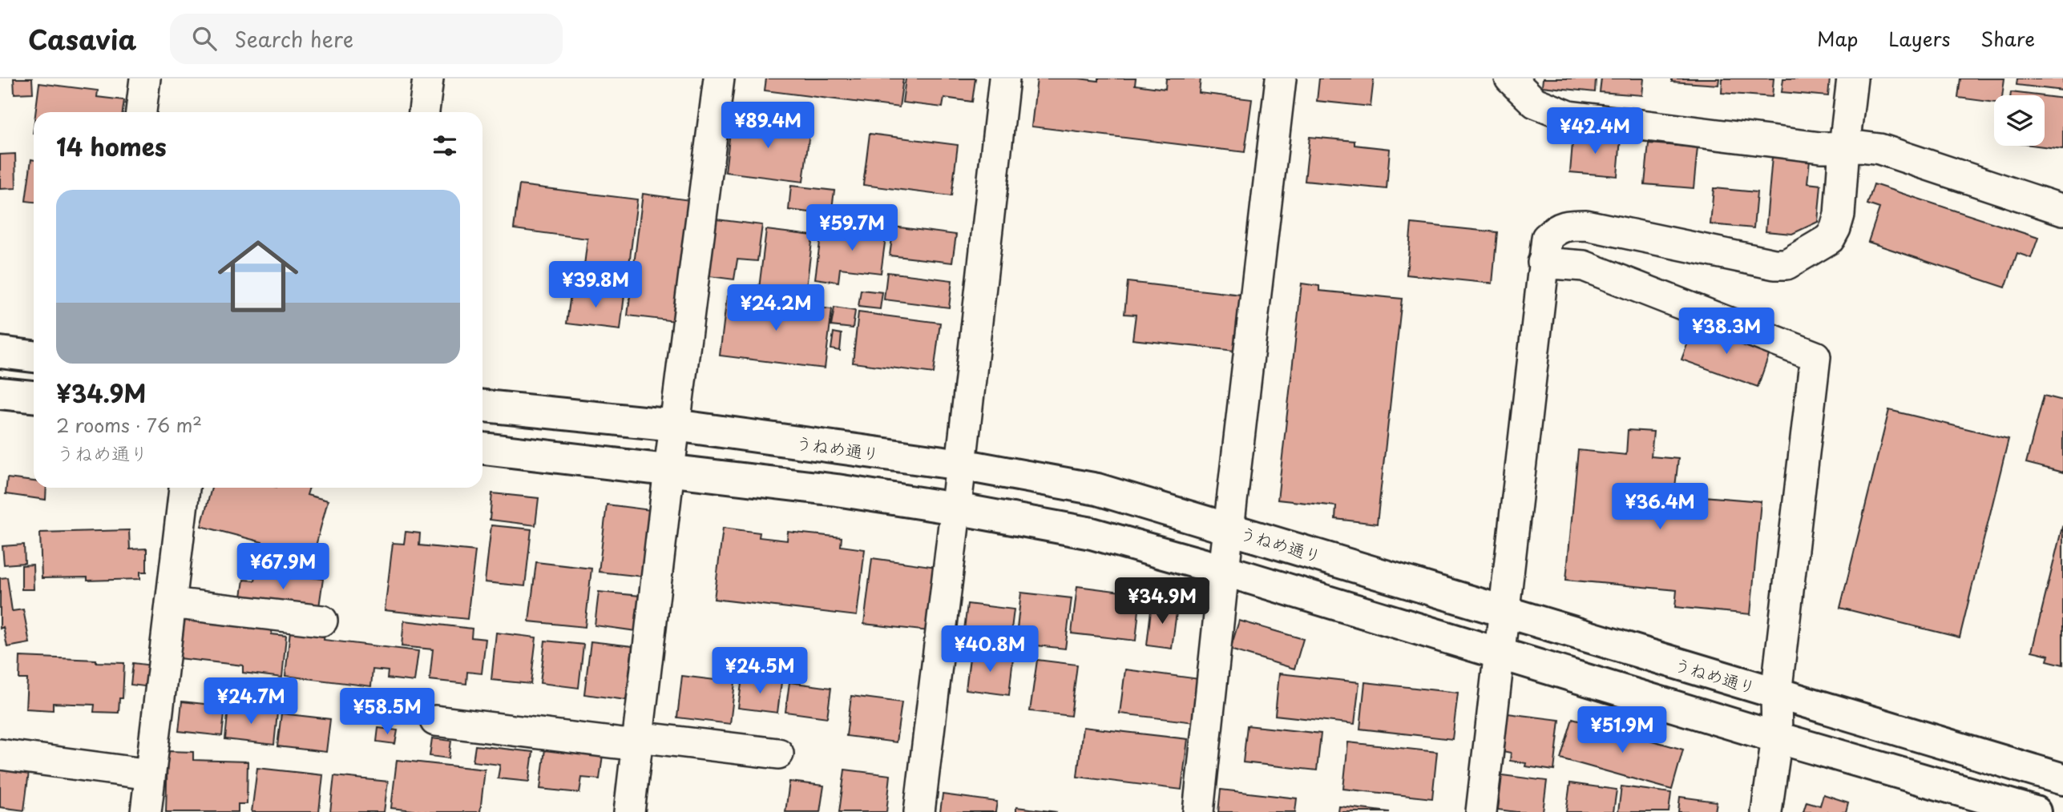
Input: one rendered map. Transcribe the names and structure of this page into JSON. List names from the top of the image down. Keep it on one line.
{"streets":{"street":["うねめ通り"]},"page":{"header":"Casavia","search":"Search here","nav":["Map","Layers","Share"],"price":["¥89.4M","¥42.4M","¥59.7M","¥39.8M","¥24.2M","¥38.3M","¥36.4M","¥67.9M","¥34.9M","¥40.8M","¥24.5M","¥24.7M","¥58.5M","¥51.9M"],"heading":"14 homes","list":[{"name":"¥34.9M","note":"2 rooms · 76 m² · うねめ通り"}]}}
